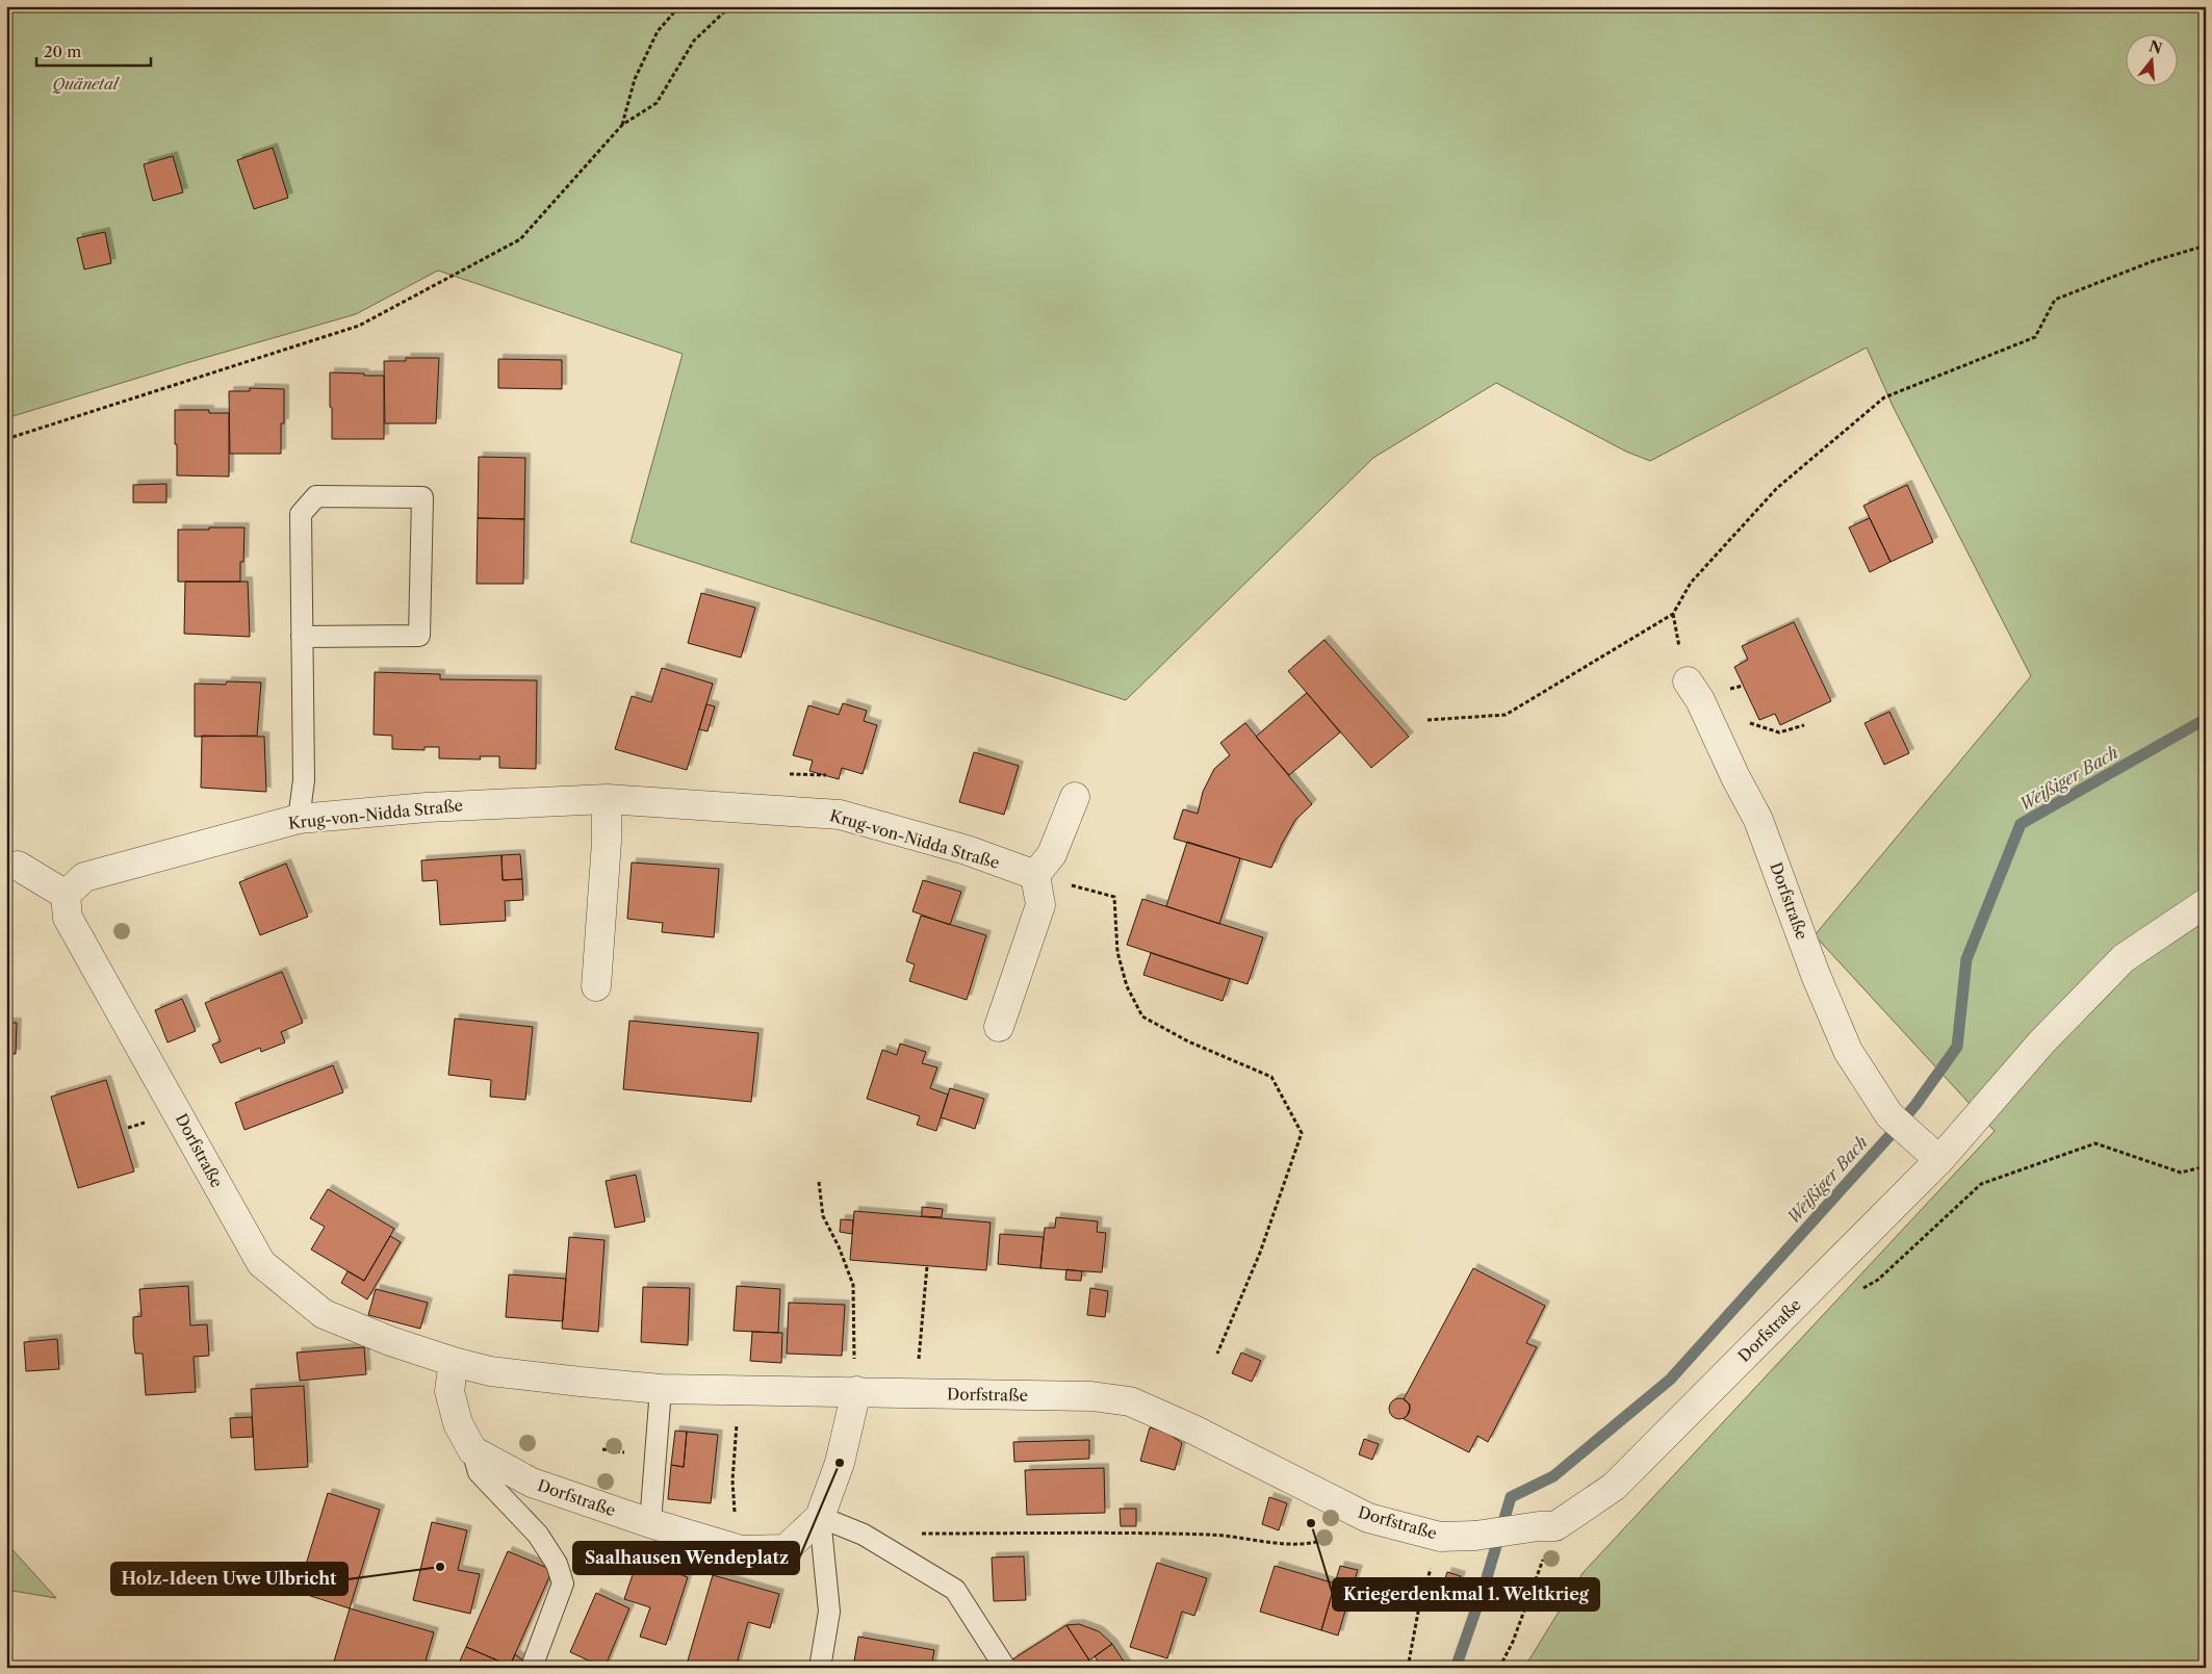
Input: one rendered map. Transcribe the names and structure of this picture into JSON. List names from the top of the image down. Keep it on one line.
{"streets":{"street":["Krug-von-Nidda Straße","Dorfstraße"]},"crossings":[["Krug-von-Nidda Straße","Dorfstraße"]],"water":["Weißiger Bach"],"parks":["Quänetal"],"places":["Saalhausen Wendeplatz","Kriegerdenkmal 1. Weltkrieg","Holz-Ideen Uwe Ulbricht"],"scale_bar":"20 m","north":"top"}
